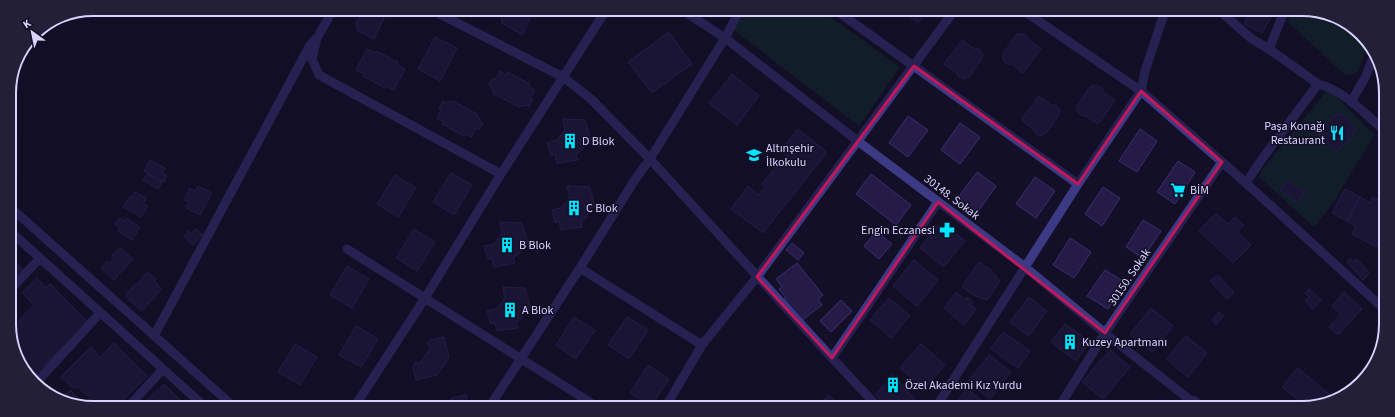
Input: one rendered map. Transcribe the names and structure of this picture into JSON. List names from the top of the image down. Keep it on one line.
{"streets":{"street":["30148. Sokak","30150. Sokak"]},"crossings":[["30148. Sokak","30150. Sokak"]],"places":{"restaurant":["Paşa Konağı Restaurant"],"building":["D Blok","C Blok","B Blok","A Blok","Kuzey Apartmanı","Özel Akademi Kız Yurdu"],"school or university":["Altınşehir İlkokulu"],"supermarket":["BİM"],"pharmacy":["Engin Eczanesi"]},"north":"top left"}
